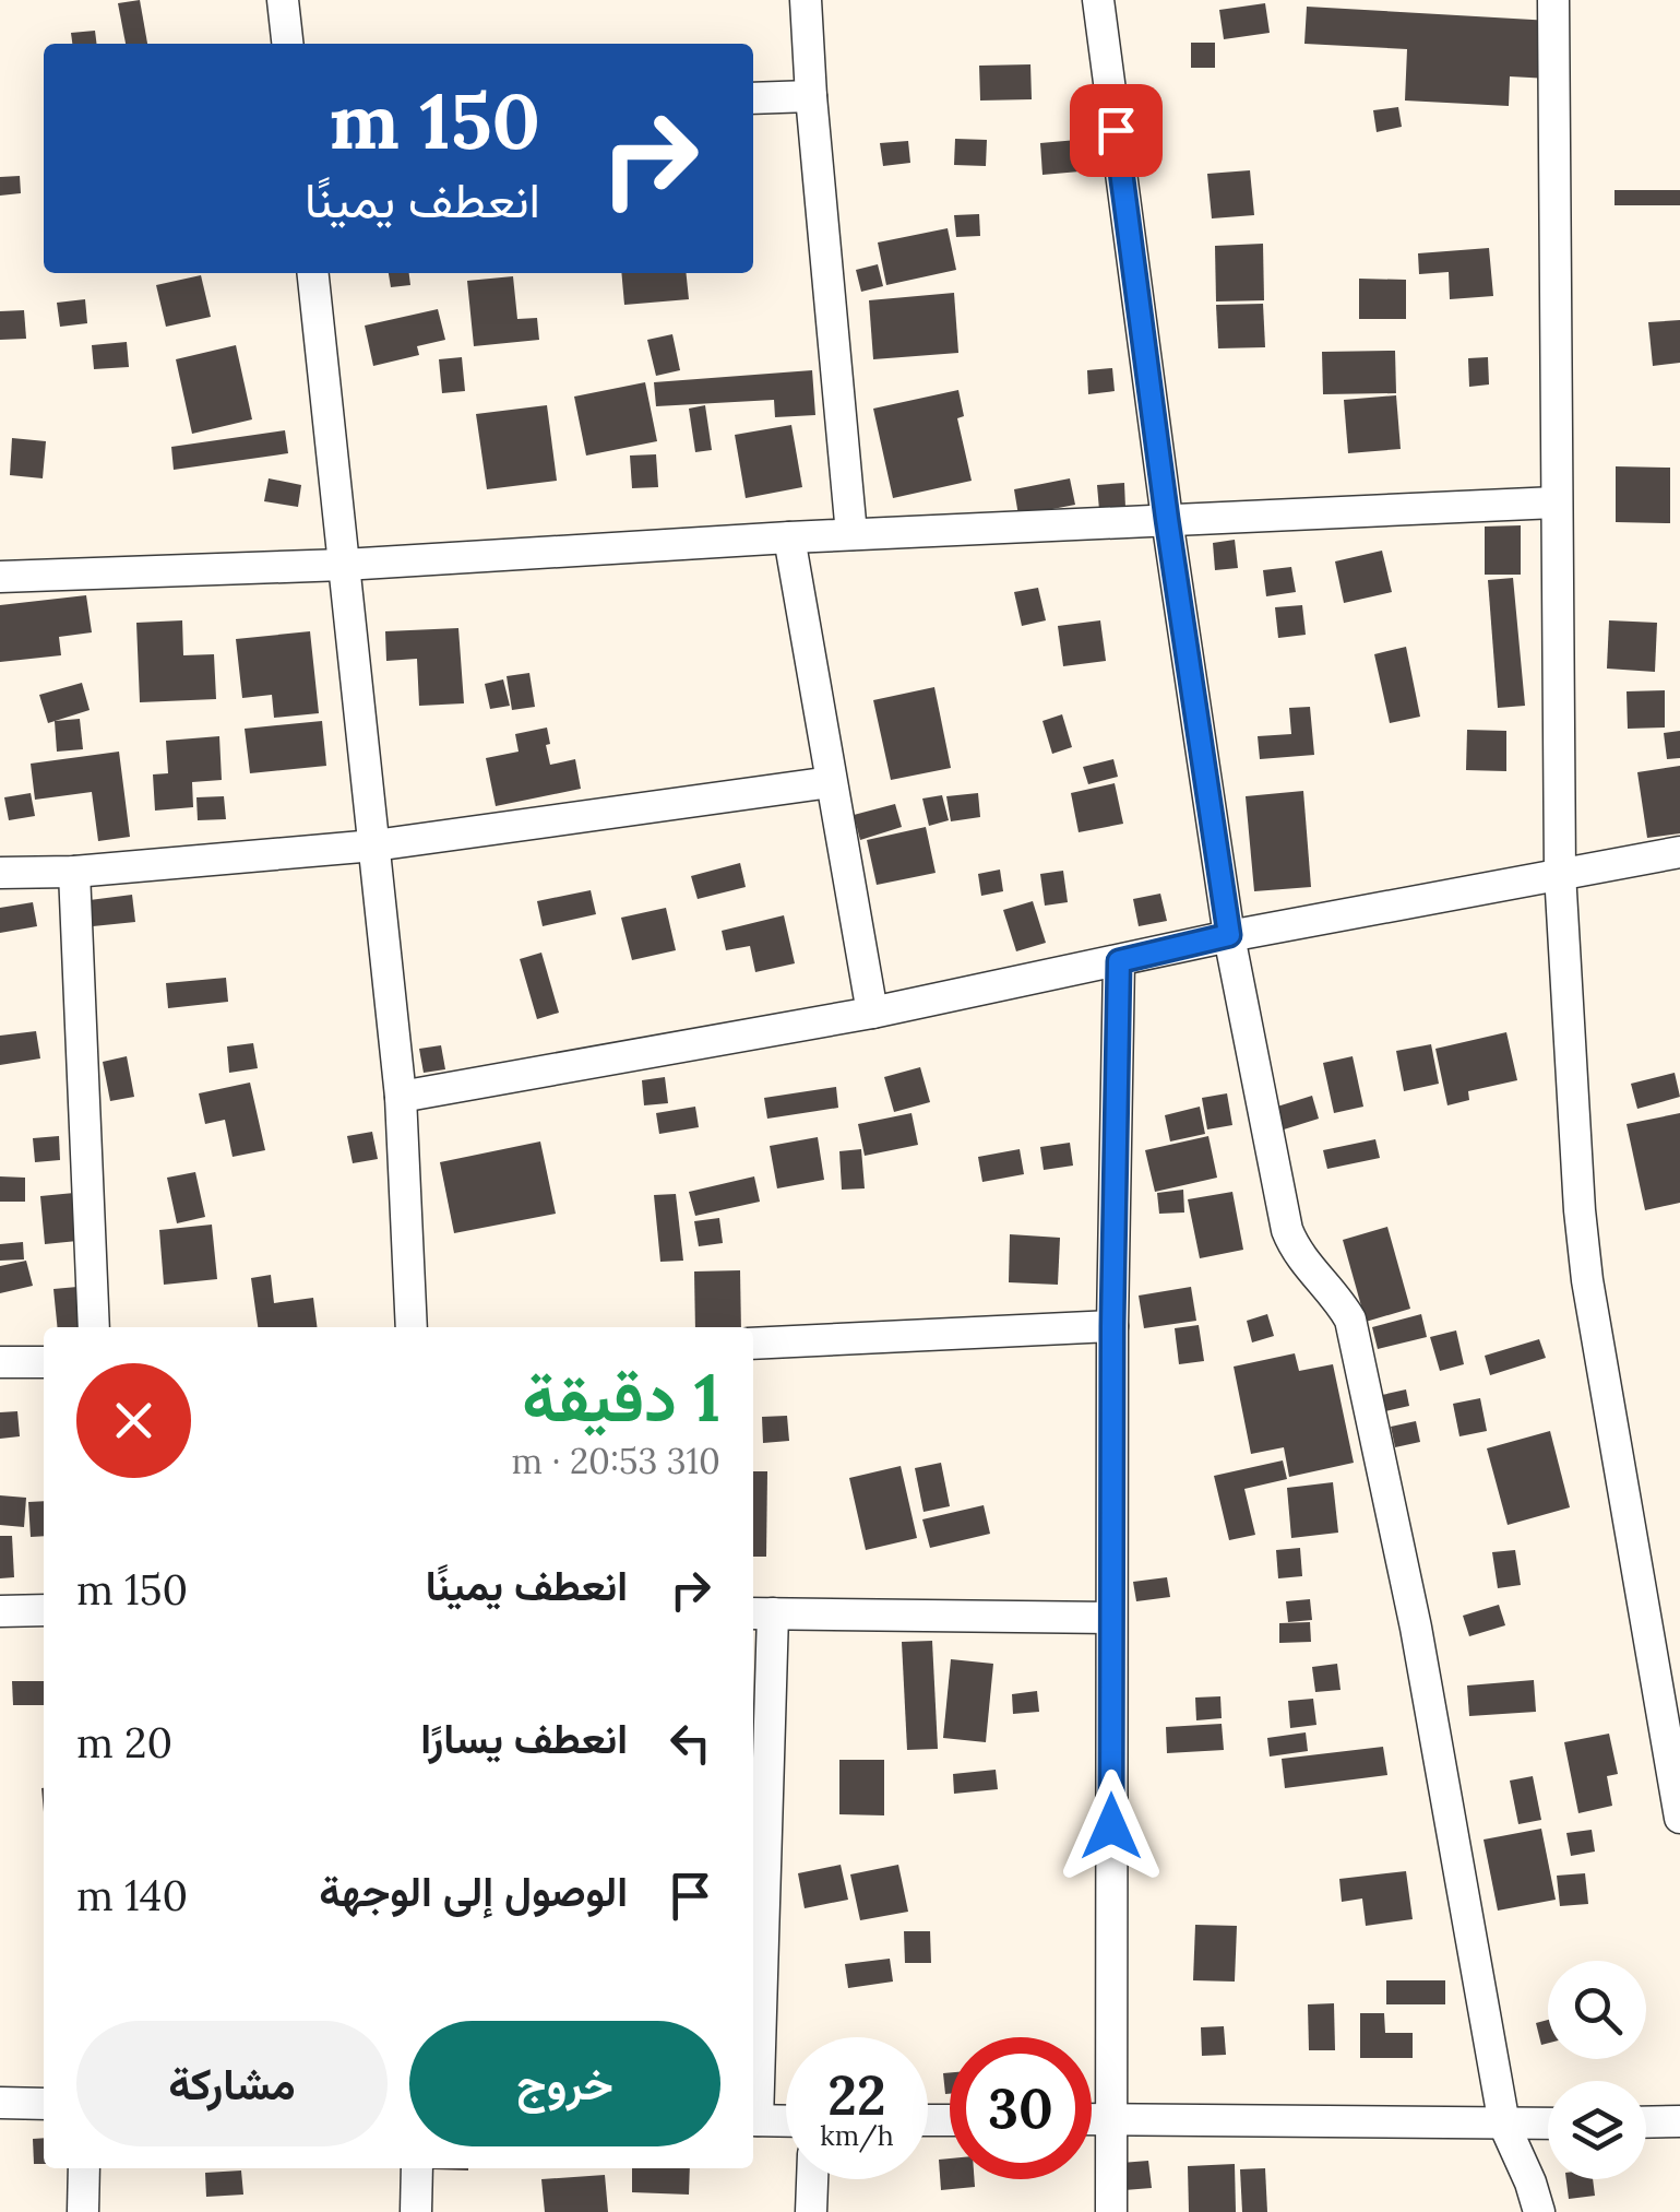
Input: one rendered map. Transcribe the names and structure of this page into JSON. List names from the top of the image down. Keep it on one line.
{"page":{"turn":["150 m","انعطف يمينًا"],"heading":["1 دقيقة","310 m · 20:53"],"list":[{"name":"انعطف يمينًا","value":"150 m"},{"name":"انعطف يسارًا","value":"20 m"},{"name":"الوصول إلى الوجهة","value":"140 m"}],"buttons":["خروج","مشاركة"],"speed":"22 km/h","limit":"30"}}
